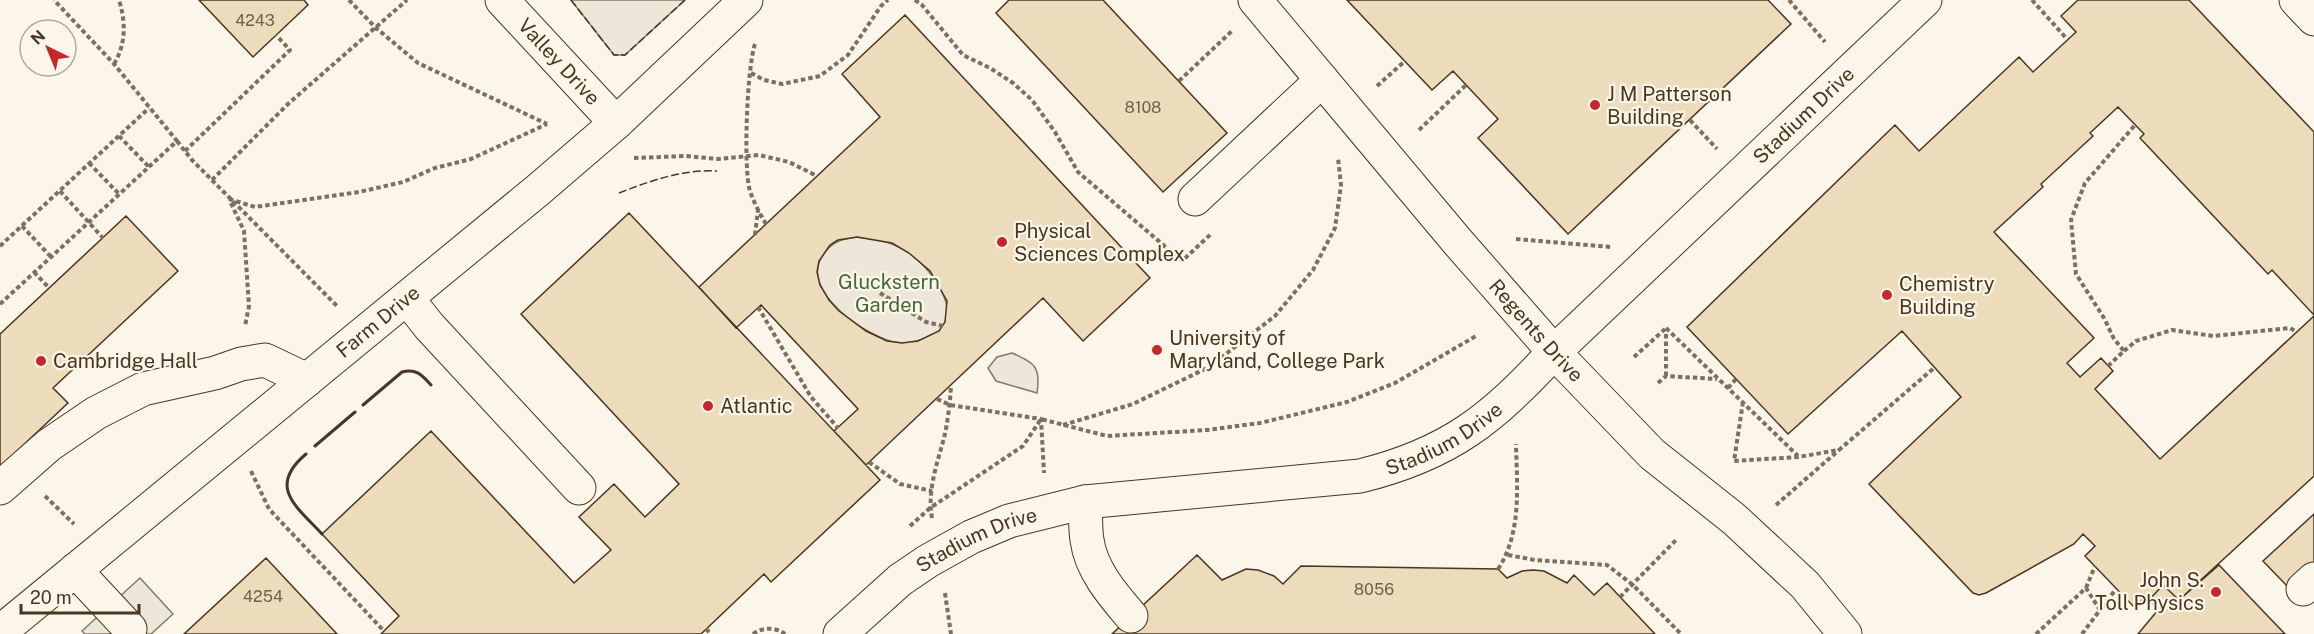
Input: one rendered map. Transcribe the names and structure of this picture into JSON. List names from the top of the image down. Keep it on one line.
{"streets":{"street":["Valley Drive","Stadium Drive","Farm Drive","Regents Drive"]},"crossings":[["Valley Drive","Farm Drive"],["Stadium Drive","Regents Drive"]],"parks":["Gluckstern Garden"],"places":["J M Patterson Building","Physical Sciences Complex","Chemistry Building","University of Maryland, College Park","Cambridge Hall","Atlantic","John S. Toll Physics"],"house_numbers":["4243","8108","8056","4254"],"scale_bar":"20 m","north":"top left"}
